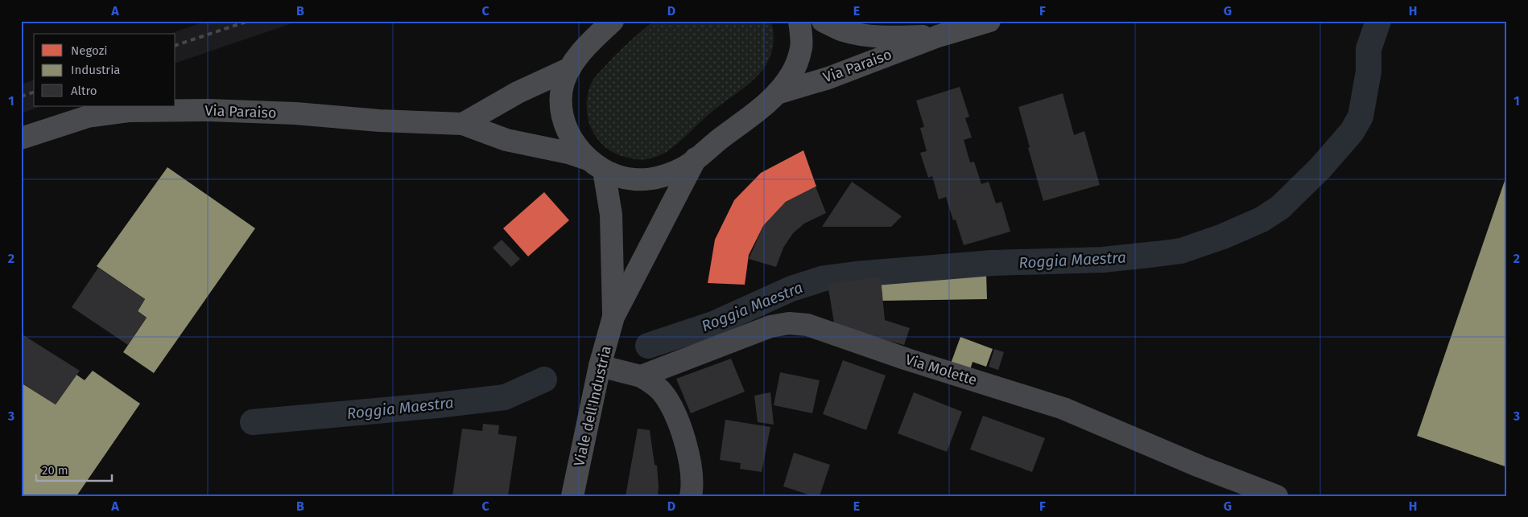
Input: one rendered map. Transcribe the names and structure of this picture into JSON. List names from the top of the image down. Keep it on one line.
{"streets":{"main road":["Via Paraiso","Viale dell'Industria"],"street":["Via Molette"]},"crossings":[["Via Paraiso","Viale dell'Industria"]],"water":["Roggia Maestra"],"legend":["Negozi","Industria","Altro"],"scale_bar":"20 m","grid":{"columns":["A","B","C","D","E","F","G","H"],"rows":["1","2","3"]}}
